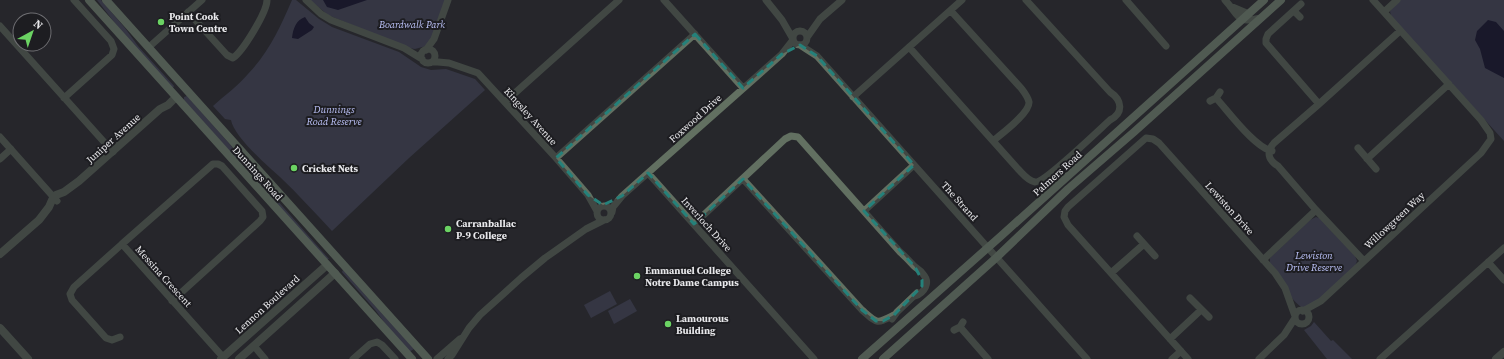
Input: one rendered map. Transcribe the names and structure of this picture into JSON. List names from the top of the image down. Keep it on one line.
{"streets":{"main road":["Dunnings Road","Palmers Road"],"street":["Kingsley Avenue","Foxwood Drive","Juniper Avenue","The Strand","Lewiston Drive","Willowgreen Way","Inverloch Drive","Messina Crescent","Lennon Boulevard"]},"crossings":[["Kingsley Avenue","Foxwood Drive"],["Foxwood Drive","The Strand"],["Foxwood Drive","Inverloch Drive"],["Juniper Avenue","Dunnings Road"],["Dunnings Road","Lennon Boulevard"],["Palmers Road","The Strand"],["Lewiston Drive","Willowgreen Way"],["Messina Crescent","Lennon Boulevard"]],"parks":["Boardwalk Park","Dunnings Road Reserve","Lewiston Drive Reserve"],"places":["Point Cook Town Centre","Cricket Nets","Carranballac P-9 College","Emmanuel College Notre Dame Campus","Lamourous Building"],"north":"top right"}
